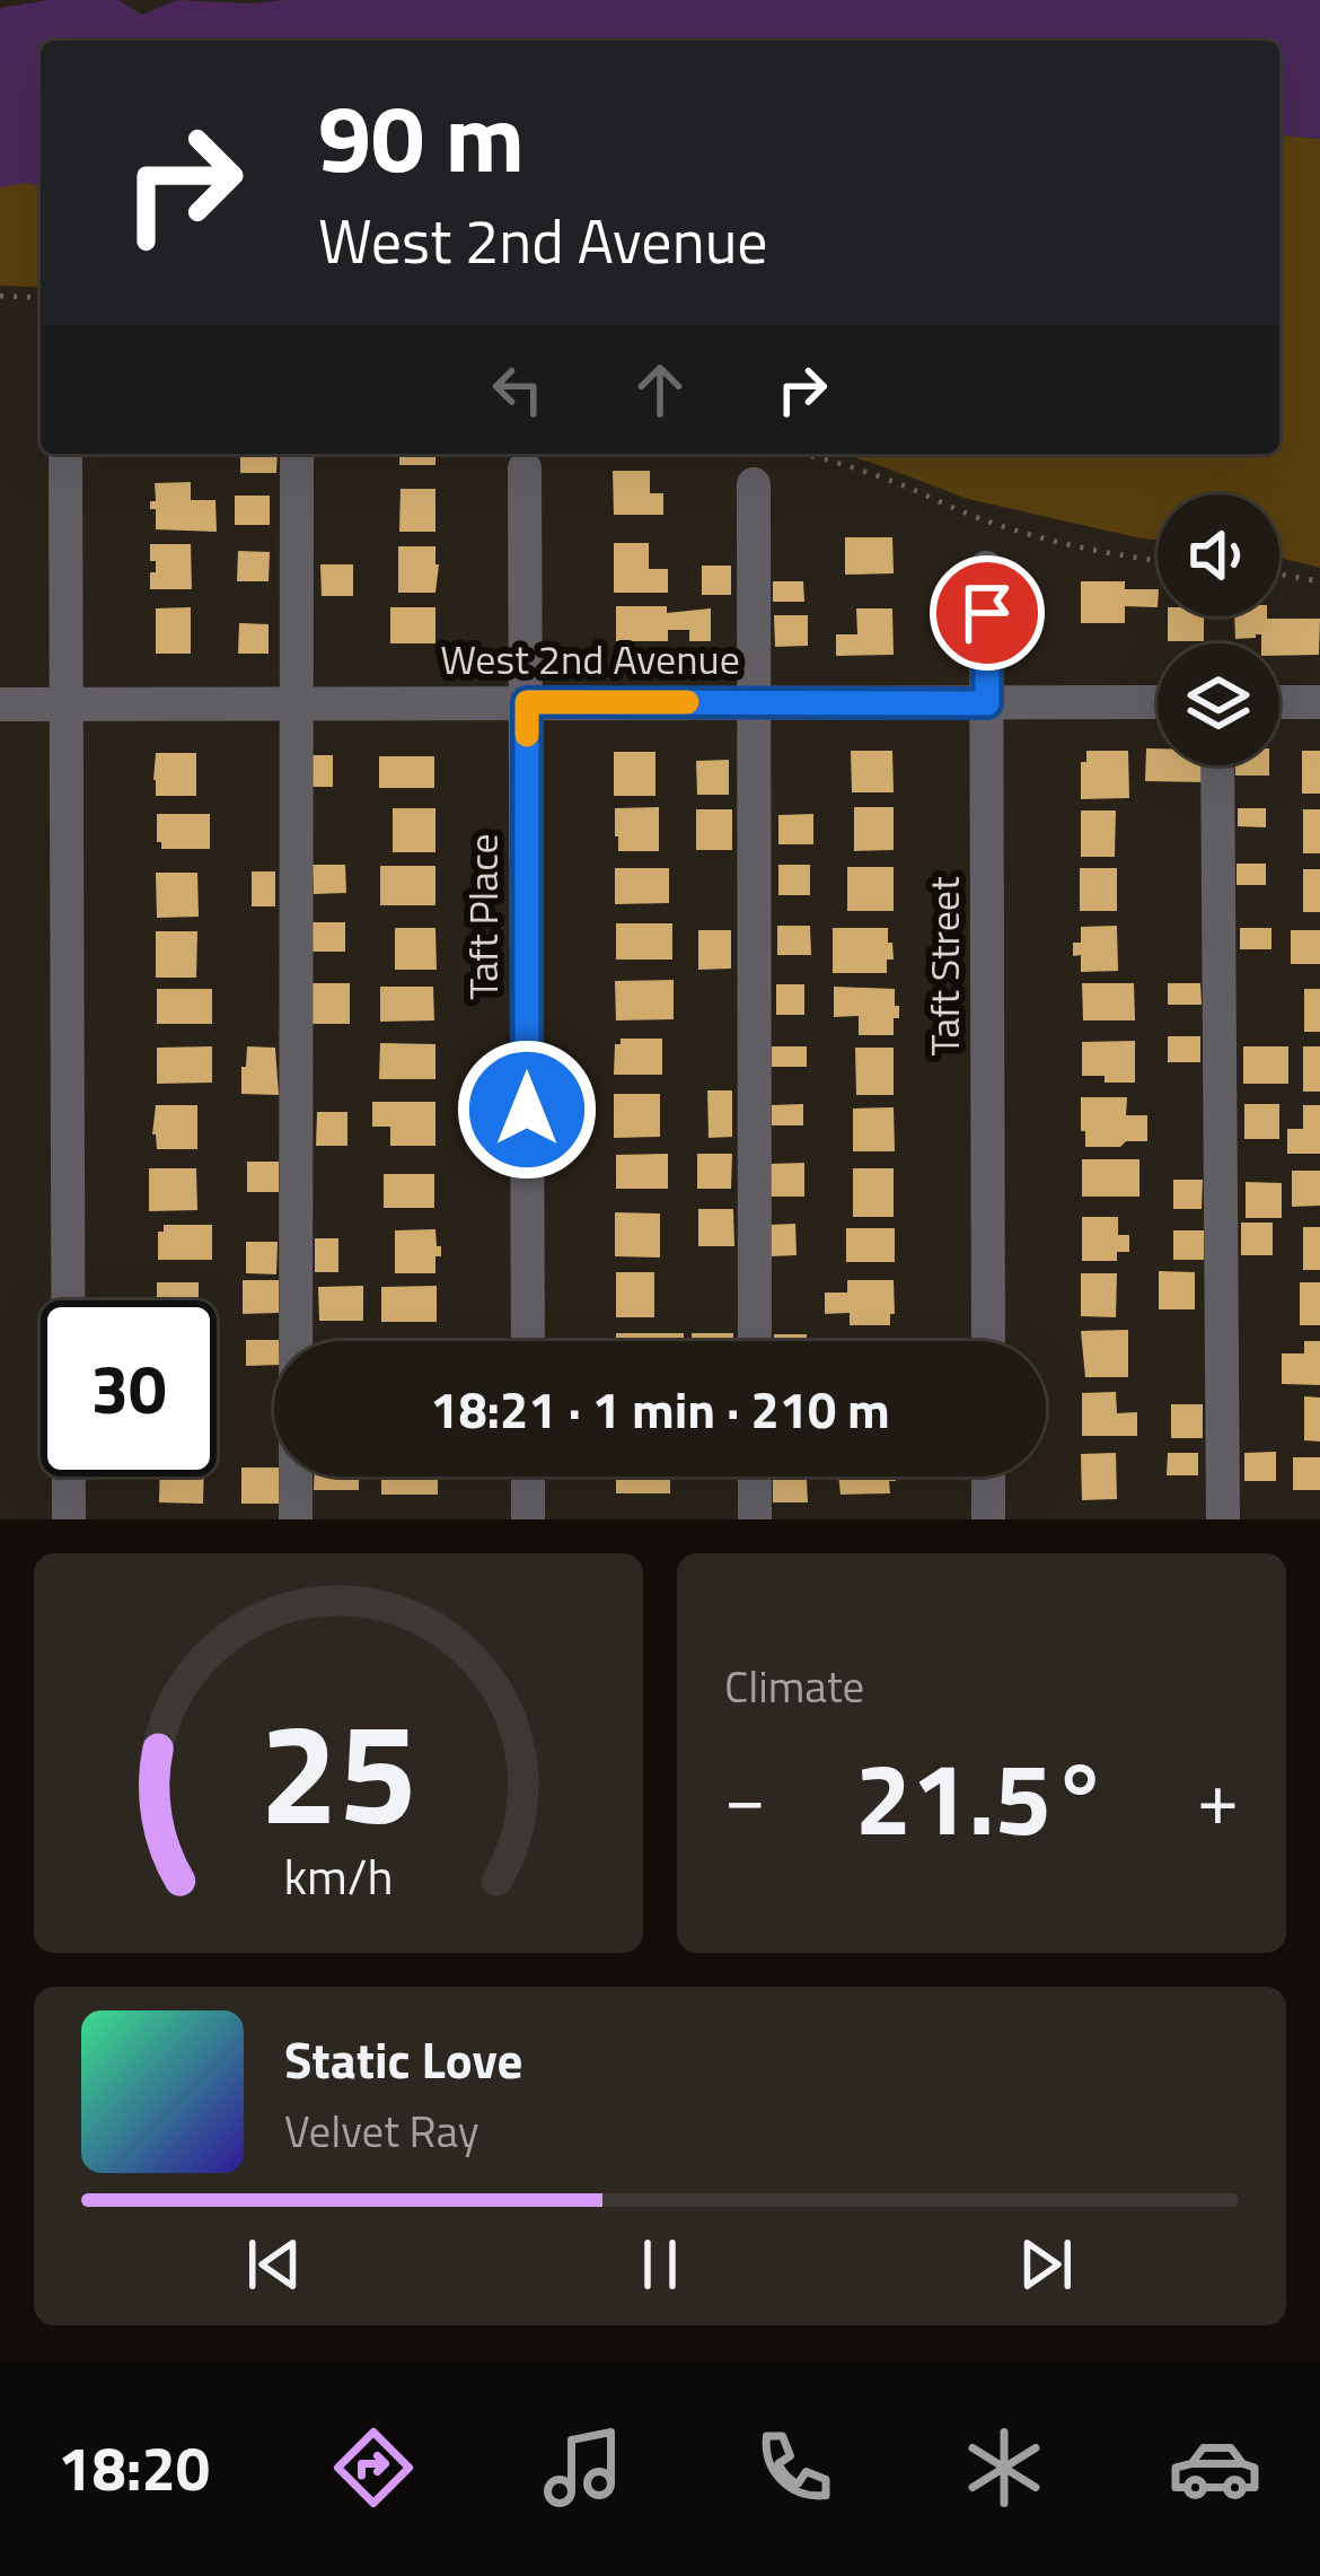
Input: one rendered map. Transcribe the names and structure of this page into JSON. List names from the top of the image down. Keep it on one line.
{"streets":{"street":["West 2nd Avenue","Taft Place","Taft Street"]},"crossings":[["West 2nd Avenue","Taft Place"],["West 2nd Avenue","Taft Street"]],"page":{"turn":["90 m","West 2nd Avenue"],"limit":"30","trip":"18:21 · 1 min · 210 m","tile":"Climate","heat":["−","21.5°","+"],"song":["Static Love","Velvet Ray"],"tabs":"18:20","gauge":["25","km/h"]}}
